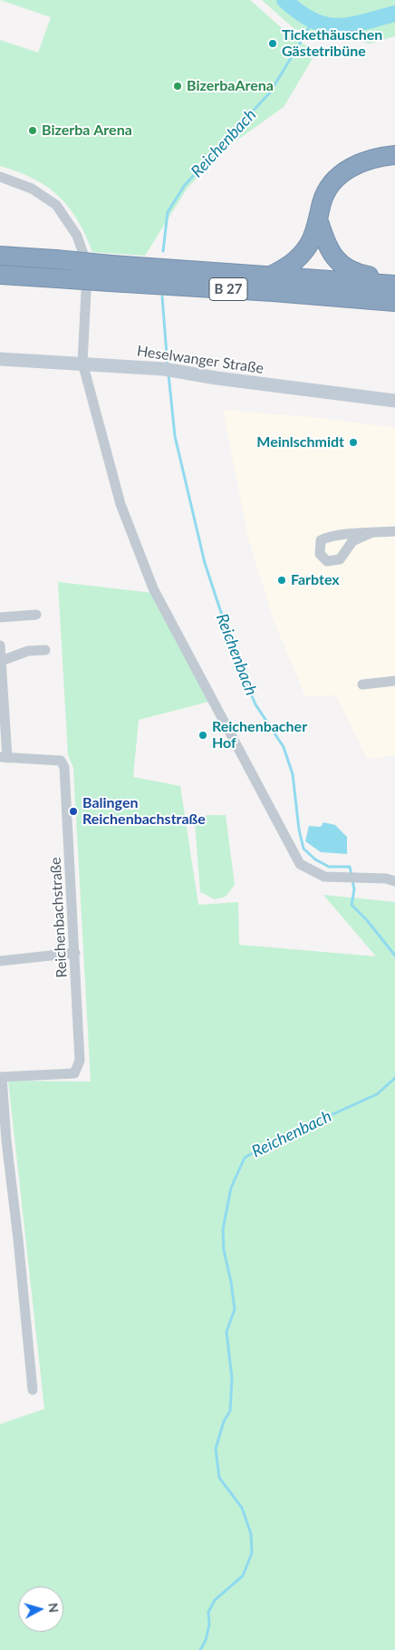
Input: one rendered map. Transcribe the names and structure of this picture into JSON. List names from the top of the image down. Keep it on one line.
{"streets":{"highway":["B 27"],"street":["Heselwanger Straße","Reichenbachstraße"]},"water":["Reichenbach"],"places":["Tickethäuschen Gästetribüne","BizerbaArena","Bizerba Arena","Meinlschmidt","Farbtex","Reichenbacher Hof","Balingen Reichenbachstraße"],"north":"right"}
